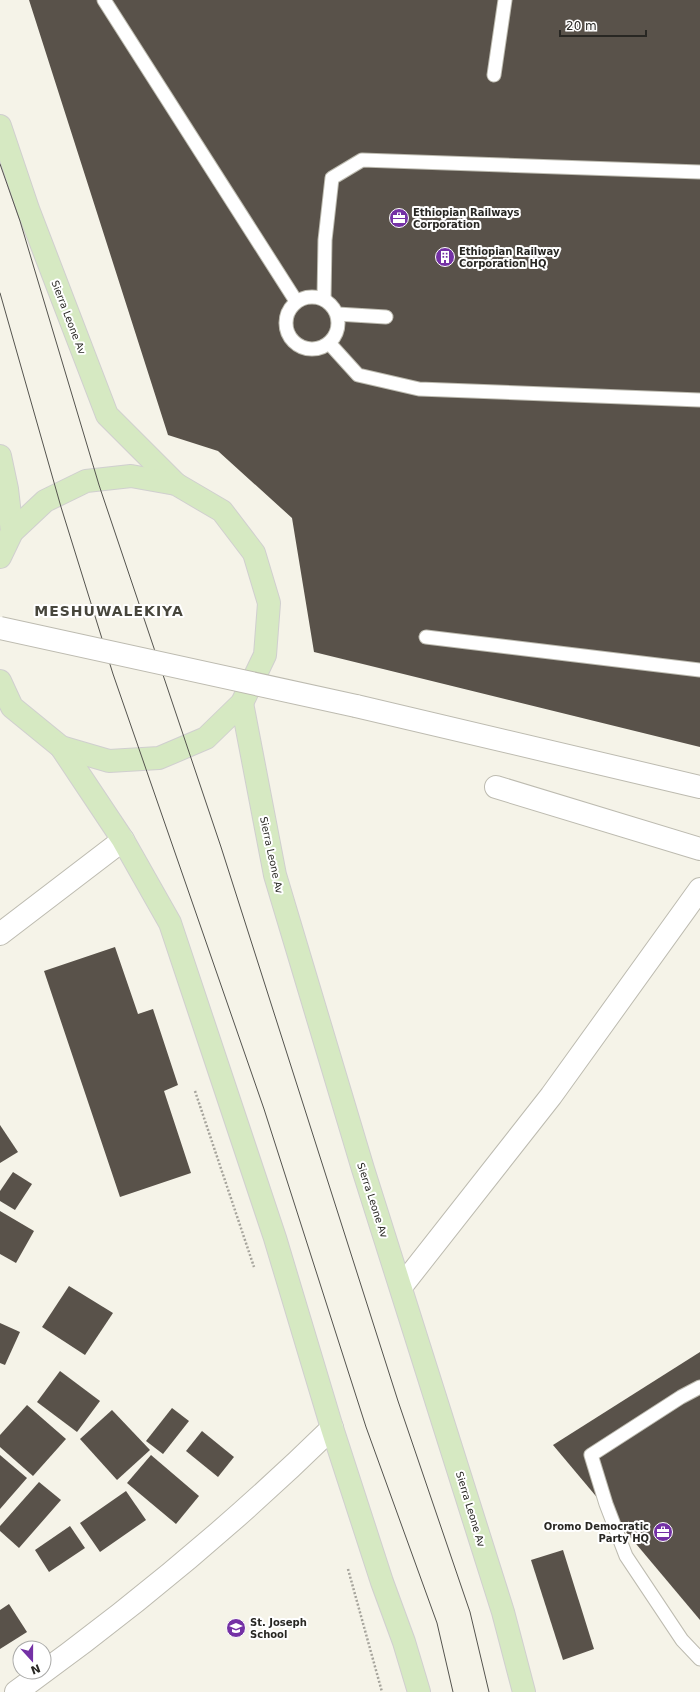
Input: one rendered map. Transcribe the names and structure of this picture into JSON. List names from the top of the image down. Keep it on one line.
{"streets":{"main road":["Sierra Leone Av"]},"districts":["MESHUWALEKIYA"],"places":{"office":["Ethiopian Railways Corporation","Oromo Democratic Party HQ"],"building":["Ethiopian Railway Corporation HQ"],"school or university":["St. Joseph School"]},"scale_bar":"20 m","north":"bottom"}
